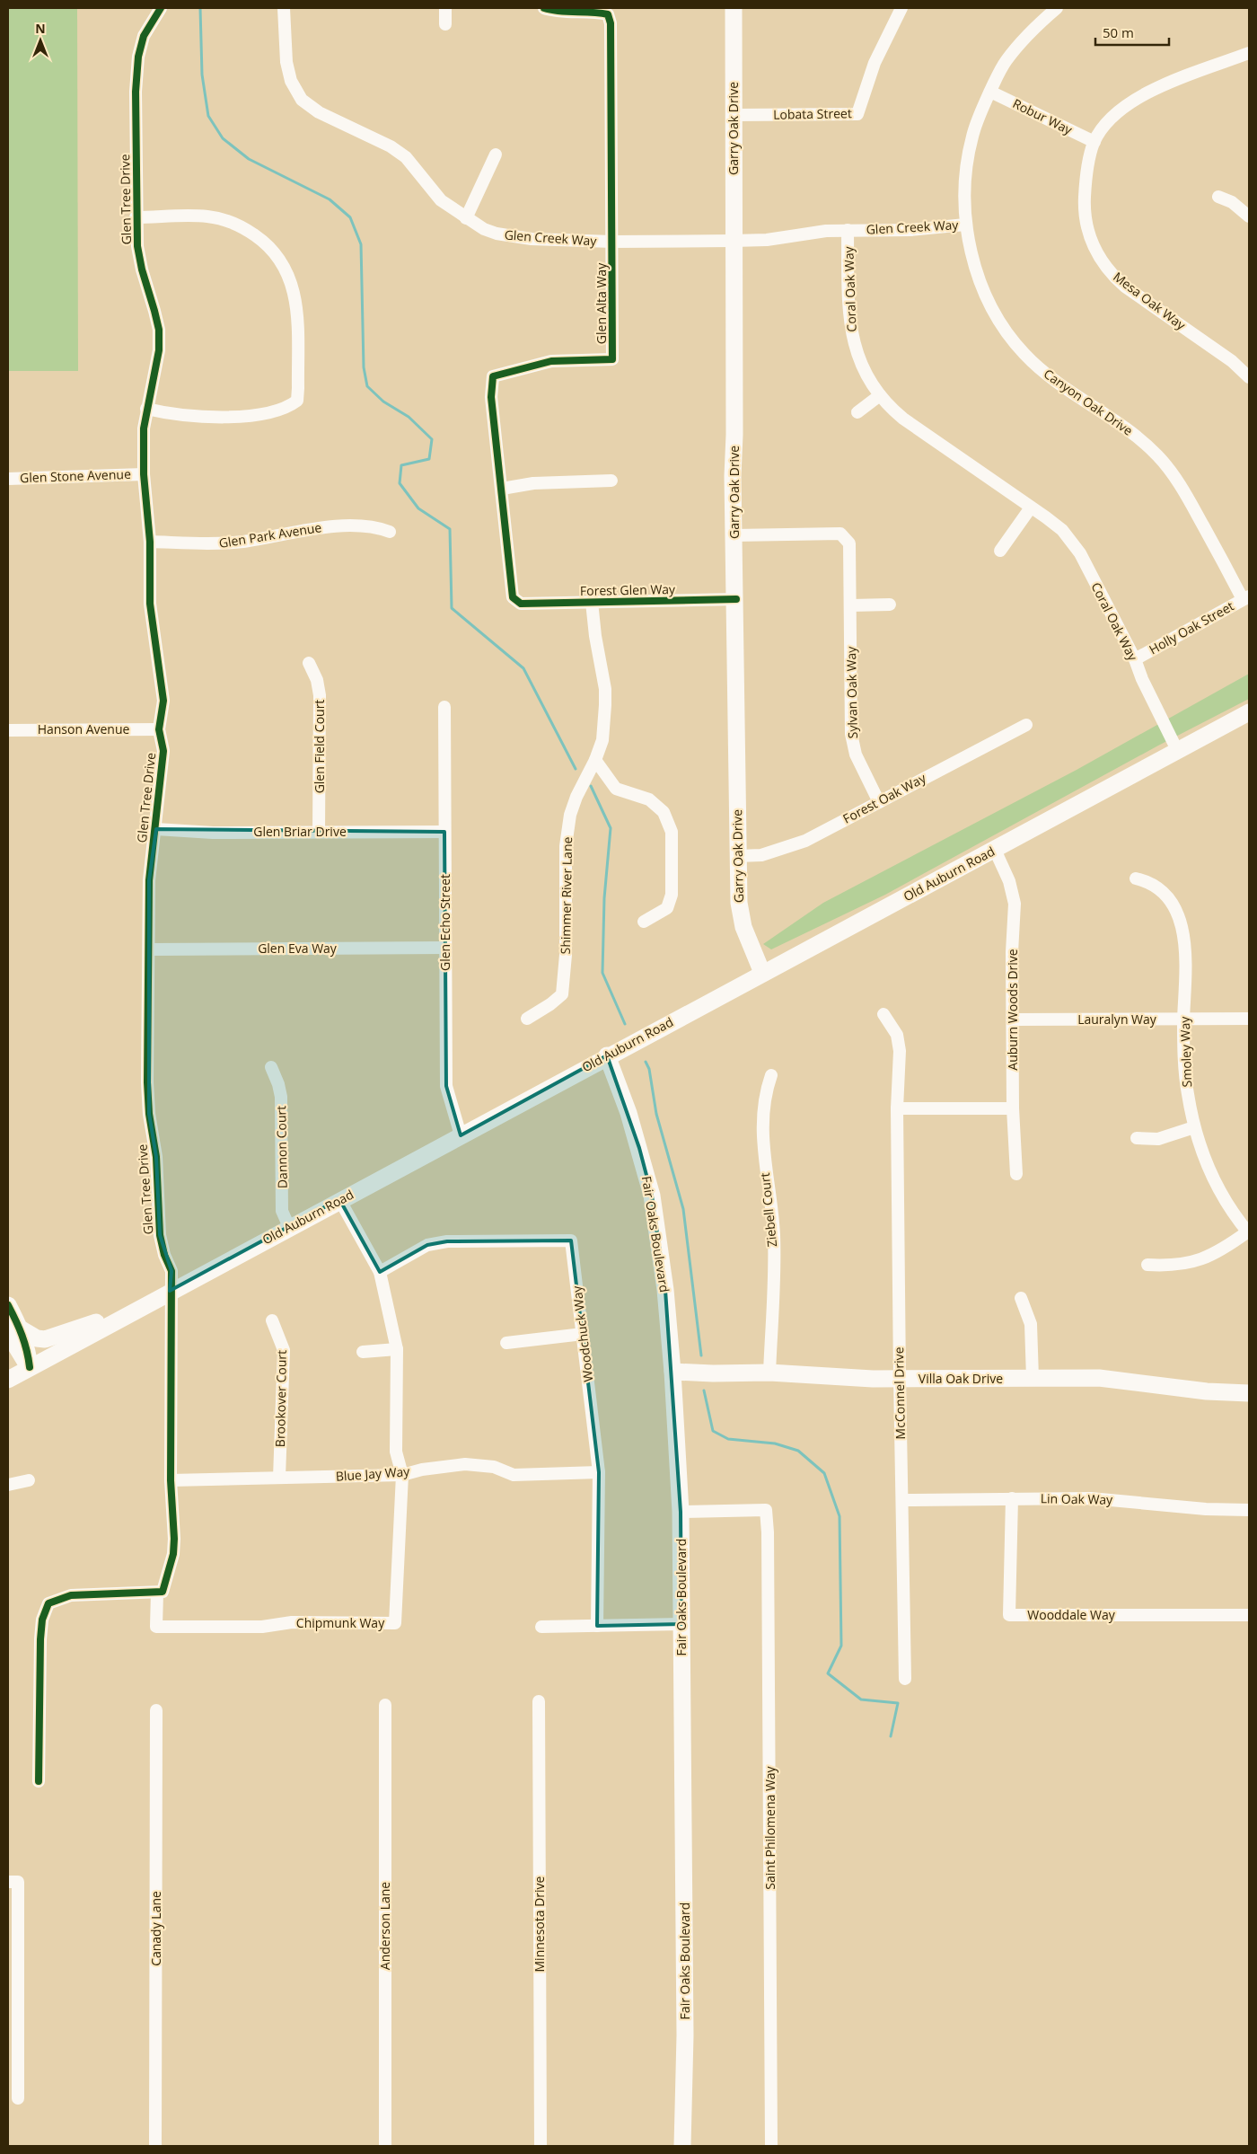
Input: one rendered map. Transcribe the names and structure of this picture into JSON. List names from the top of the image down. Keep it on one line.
{"streets":{"main road":["Garry Oak Drive","Old Auburn Road","Fair Oaks Boulevard","Villa Oak Drive"],"street":["Lobata Street","Robur Way","Glen Tree Drive","Glen Creek Way","Coral Oak Way","Mesa Oak Way","Glen Alta Way","Canyon Oak Drive","Glen Stone Avenue","Glen Park Avenue","Forest Glen Way","Holly Oak Street","Sylvan Oak Way","Hanson Avenue","Glen Field Court","Forest Oak Way","Glen Briar Drive","Shimmer River Lane","Glen Echo Street","Glen Eva Way","Auburn Woods Drive","Lauralyn Way","Smoley Way","Dannon Court","Ziebell Court","Woodchuck Way","McConnel Drive","Brookover Court","Blue Jay Way","Lin Oak Way","Wooddale Way","Chipmunk Way","Saint Philomena Way","Minnesota Drive","Anderson Lane","Canady Lane"]},"crossings":[["Lobata Street","Garry Oak Drive"],["Robur Way","Mesa Oak Way"],["Robur Way","Canyon Oak Drive"],["Garry Oak Drive","Glen Creek Way"],["Garry Oak Drive","Forest Glen Way"],["Garry Oak Drive","Sylvan Oak Way"],["Garry Oak Drive","Forest Oak Way"],["Garry Oak Drive","Old Auburn Road"],["Glen Tree Drive","Glen Stone Avenue"],["Glen Tree Drive","Glen Park Avenue"],["Glen Tree Drive","Hanson Avenue"],["Glen Tree Drive","Glen Briar Drive"],["Glen Tree Drive","Old Auburn Road"],["Glen Tree Drive","Glen Eva Way"],["Glen Tree Drive","Blue Jay Way"],["Glen Tree Drive","Chipmunk Way"],["Glen Creek Way","Coral Oak Way"],["Glen Creek Way","Glen Alta Way"],["Glen Creek Way","Canyon Oak Drive"],["Coral Oak Way","Holly Oak Street"],["Coral Oak Way","Old Auburn Road"],["Glen Alta Way","Forest Glen Way"],["Canyon Oak Drive","Holly Oak Street"],["Sylvan Oak Way","Forest Oak Way"],["Glen Field Court","Glen Briar Drive"],["Glen Briar Drive","Glen Echo Street"],["Old Auburn Road","Glen Echo Street"],["Old Auburn Road","Auburn Woods Drive"],["Old Auburn Road","Dannon Court"],["Old Auburn Road","Fair Oaks Boulevard"],["Old Auburn Road","Chipmunk Way"],["Glen Echo Street","Glen Eva Way"],["Auburn Woods Drive","Lauralyn Way"],["Lauralyn Way","Smoley Way"],["Ziebell Court","Villa Oak Drive"],["Fair Oaks Boulevard","Villa Oak Drive"],["Fair Oaks Boulevard","Saint Philomena Way"],["Woodchuck Way","Blue Jay Way"],["Woodchuck Way","Chipmunk Way"],["Villa Oak Drive","McConnel Drive"],["McConnel Drive","Lin Oak Way"],["Brookover Court","Blue Jay Way"],["Blue Jay Way","Chipmunk Way"],["Lin Oak Way","Wooddale Way"]],"scale_bar":"50 m","north":"top"}
